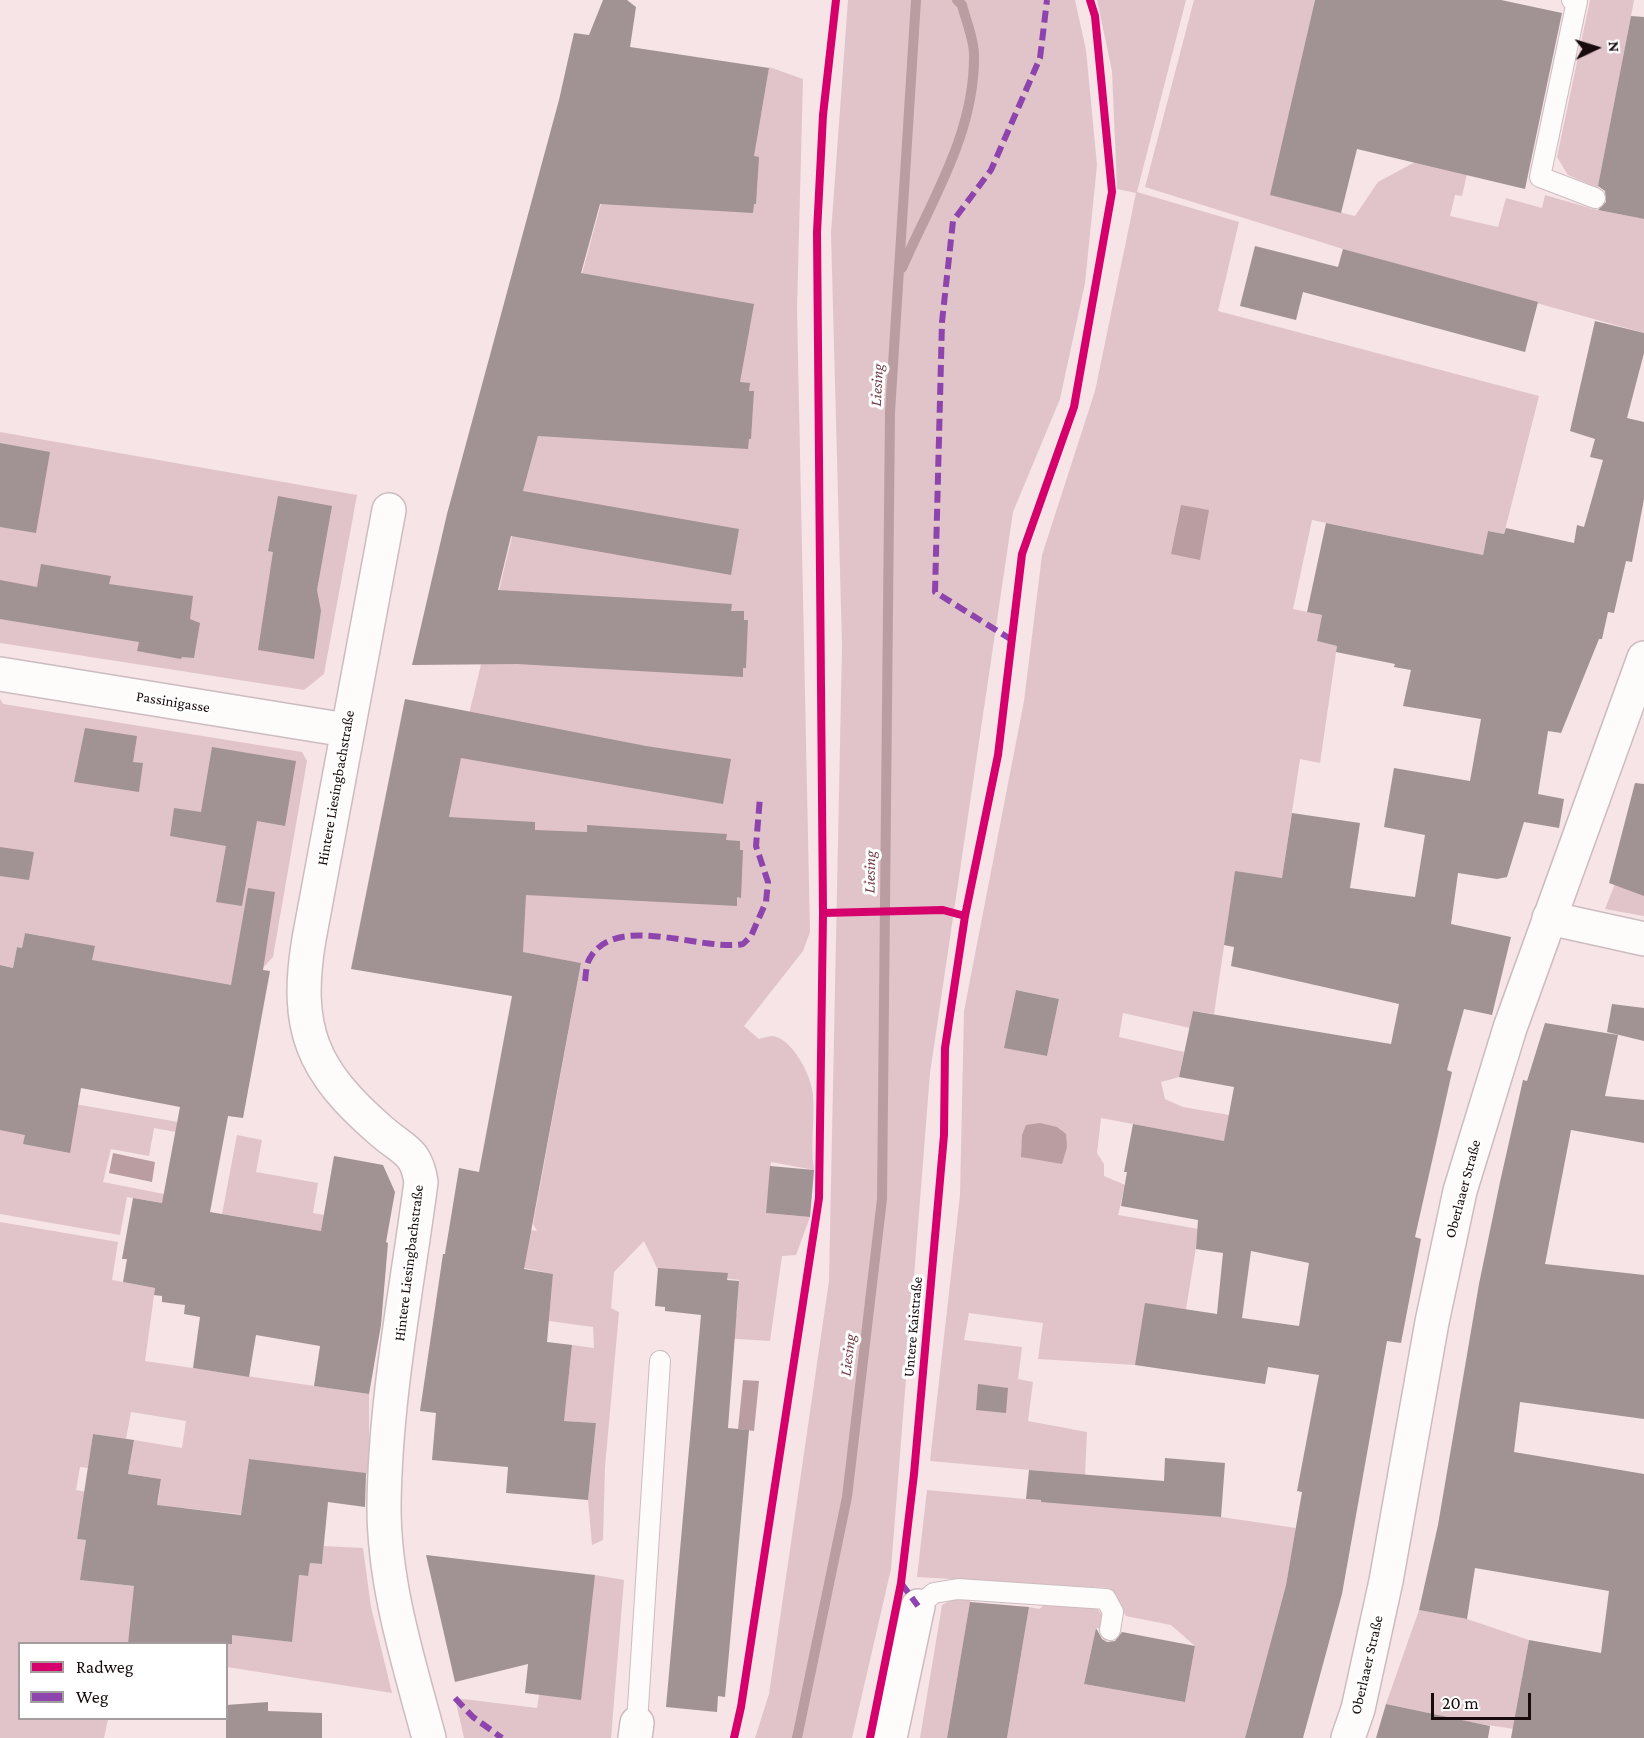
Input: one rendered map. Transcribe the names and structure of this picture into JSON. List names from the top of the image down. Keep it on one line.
{"streets":{"street":["Passinigasse","Hintere Liesingbachstraße","Oberlaaer Straße"],"cycle path":["Untere Kaistraße"]},"crossings":[["Passinigasse","Hintere Liesingbachstraße"]],"water":["Liesing"],"legend":["Radweg","Weg"],"scale_bar":"20 m","north":"right"}
